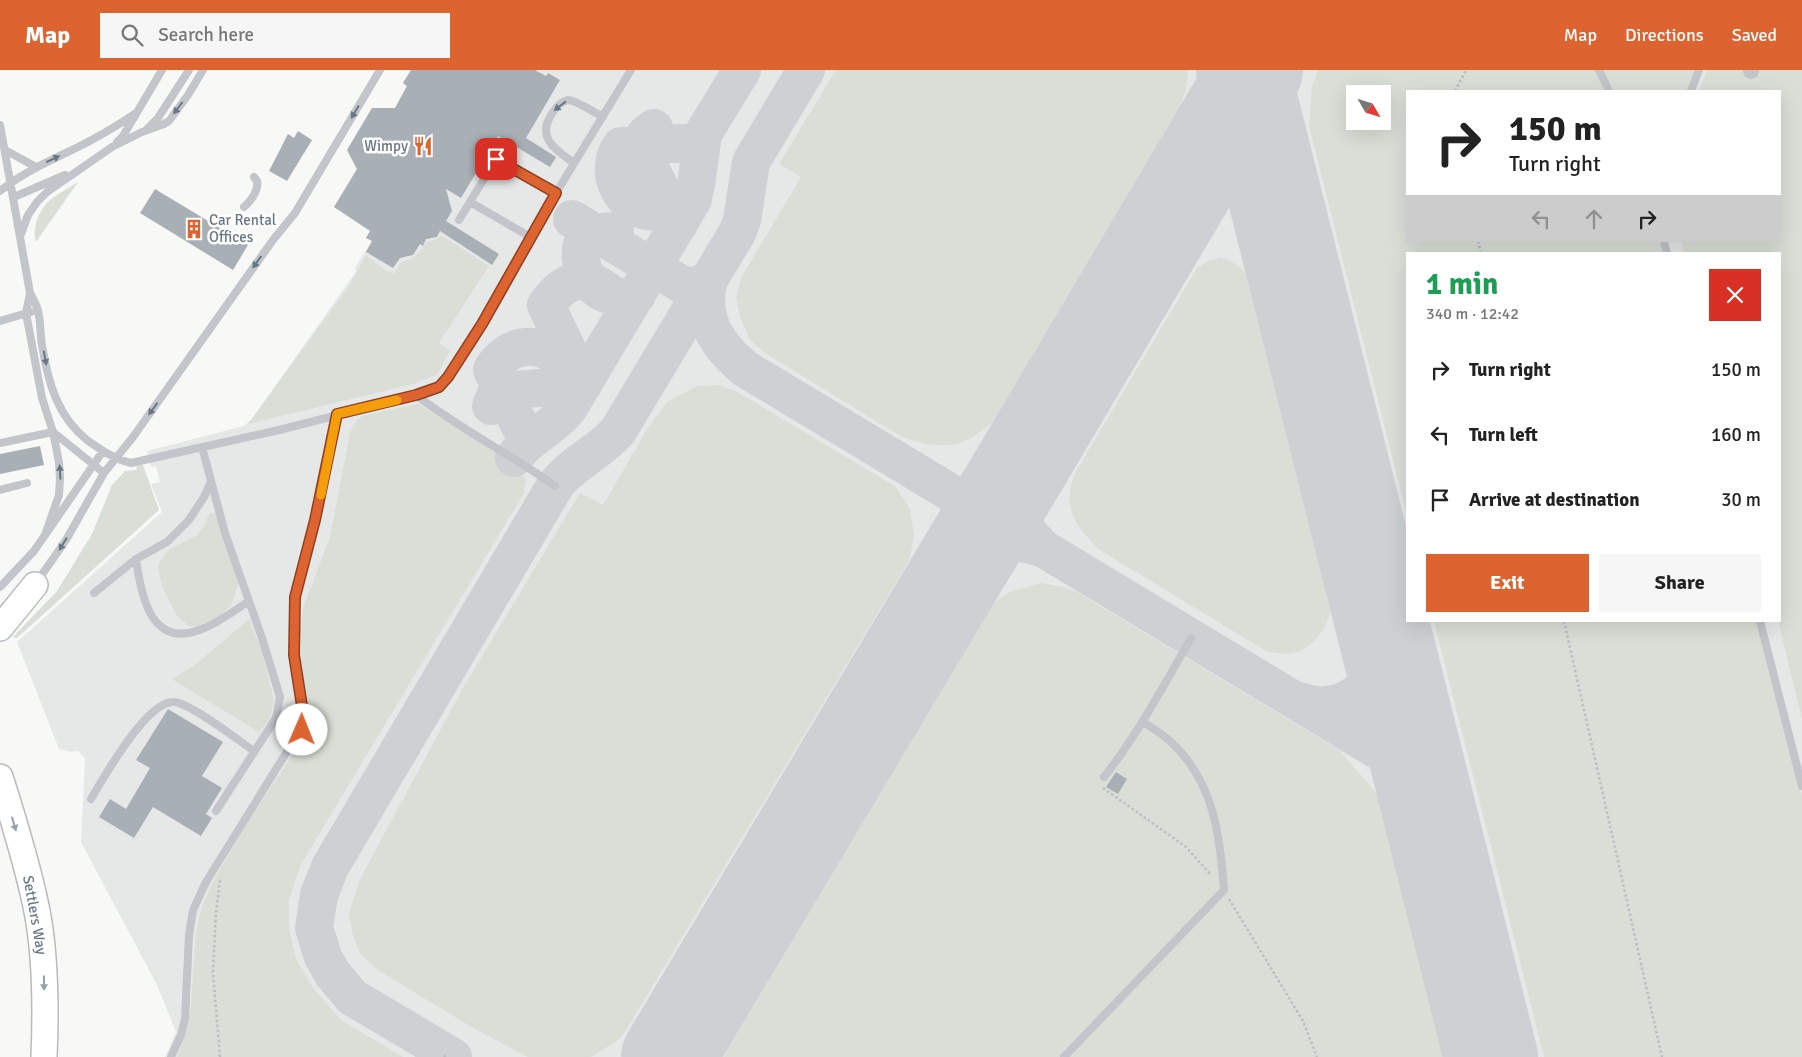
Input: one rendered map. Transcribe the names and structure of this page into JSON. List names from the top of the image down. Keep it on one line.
{"streets":{"main road":["Settlers Way"]},"one_way":["Settlers Way"],"places":{"restaurant":["Wimpy"],"building":["Car Rental Offices"]},"north":"bottom right","page":{"header":"Map","search":"Search here","nav":["Map","Directions","Saved"],"turn":["150 m","Turn right"],"heading":["1 min","340 m · 12:42"],"list":[{"name":"Turn right","value":"150 m"},{"name":"Turn left","value":"160 m"},{"name":"Arrive at destination","value":"30 m"}],"buttons":["Exit","Share"]}}
